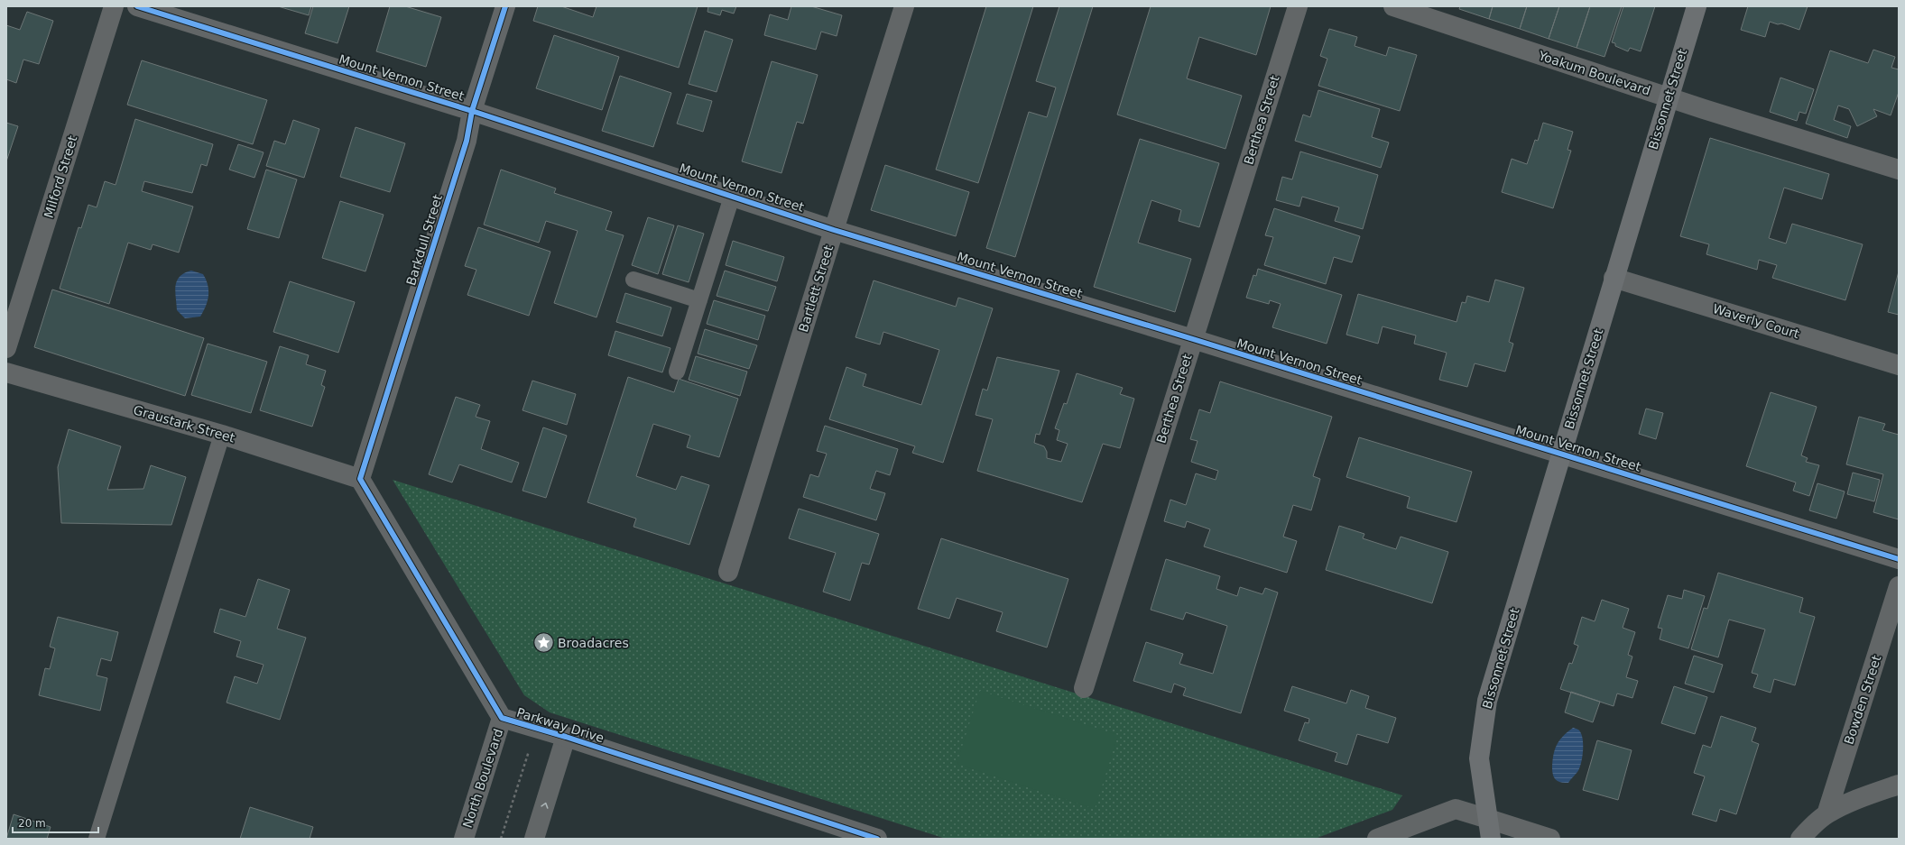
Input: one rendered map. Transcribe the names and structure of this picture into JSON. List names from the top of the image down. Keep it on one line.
{"streets":{"main road":["Bissonnet Street"],"street":["Yoakum Boulevard","Mount Vernon Street","Berthea Street","Milford Street","Barkdull Street","Bartlett Street","Waverly Court","Graustark Street","Bowden Street","Parkway Drive","North Boulevard"]},"crossings":[["Yoakum Boulevard","Bissonnet Street"],["Mount Vernon Street","Bissonnet Street"],["Mount Vernon Street","Berthea Street"],["Mount Vernon Street","Barkdull Street"],["Mount Vernon Street","Bartlett Street"],["Bissonnet Street","Waverly Court"],["Barkdull Street","Graustark Street"],["Barkdull Street","Parkway Drive"],["Graustark Street","Parkway Drive"],["Parkway Drive","North Boulevard"]],"places":{"place":["Broadacres"]},"scale_bar":"20 m"}
